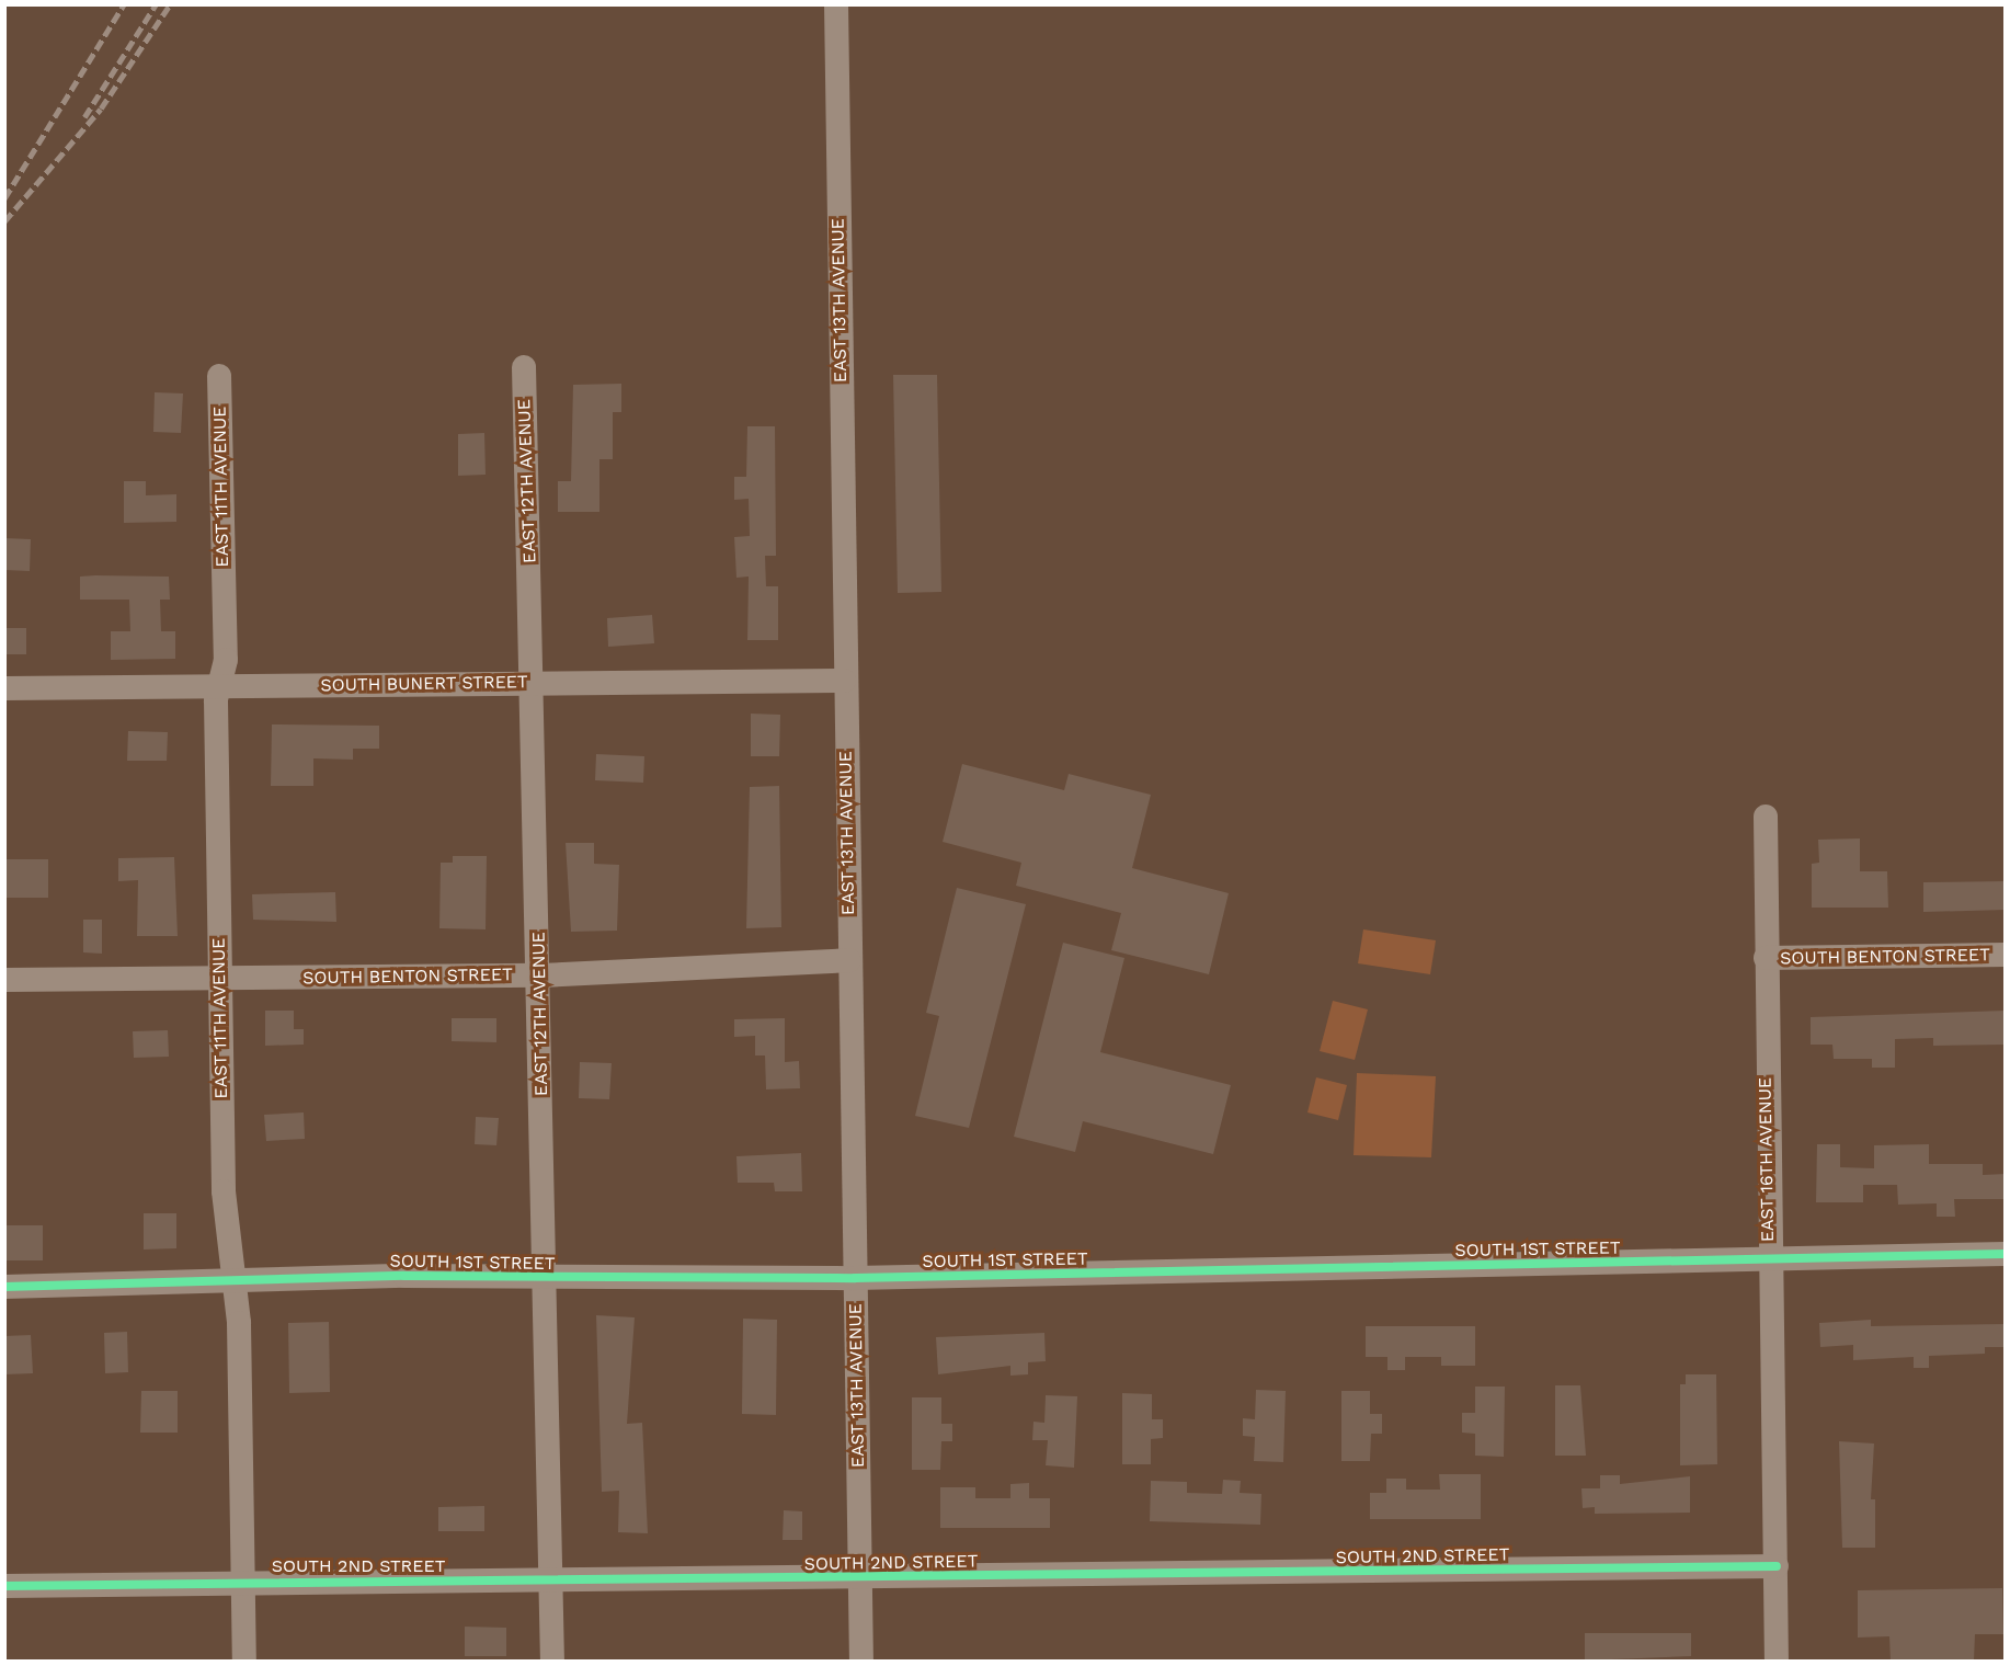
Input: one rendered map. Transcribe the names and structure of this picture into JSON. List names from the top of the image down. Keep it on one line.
{"streets":{"street":["EAST 13TH AVENUE","EAST 12TH AVENUE","EAST 11TH AVENUE","SOUTH BUNERT STREET","SOUTH BENTON STREET","EAST 16TH AVENUE","SOUTH 1ST STREET","SOUTH 2ND STREET"]},"crossings":[["EAST 13TH AVENUE","SOUTH BUNERT STREET"],["EAST 13TH AVENUE","SOUTH BENTON STREET"],["EAST 13TH AVENUE","SOUTH 1ST STREET"],["EAST 13TH AVENUE","SOUTH 2ND STREET"],["EAST 12TH AVENUE","SOUTH BUNERT STREET"],["EAST 12TH AVENUE","SOUTH BENTON STREET"],["EAST 12TH AVENUE","SOUTH 1ST STREET"],["EAST 12TH AVENUE","SOUTH 2ND STREET"],["EAST 11TH AVENUE","SOUTH BUNERT STREET"],["EAST 11TH AVENUE","SOUTH BENTON STREET"],["EAST 11TH AVENUE","SOUTH 1ST STREET"],["EAST 11TH AVENUE","SOUTH 2ND STREET"],["SOUTH BENTON STREET","EAST 16TH AVENUE"],["EAST 16TH AVENUE","SOUTH 1ST STREET"],["EAST 16TH AVENUE","SOUTH 2ND STREET"]]}
